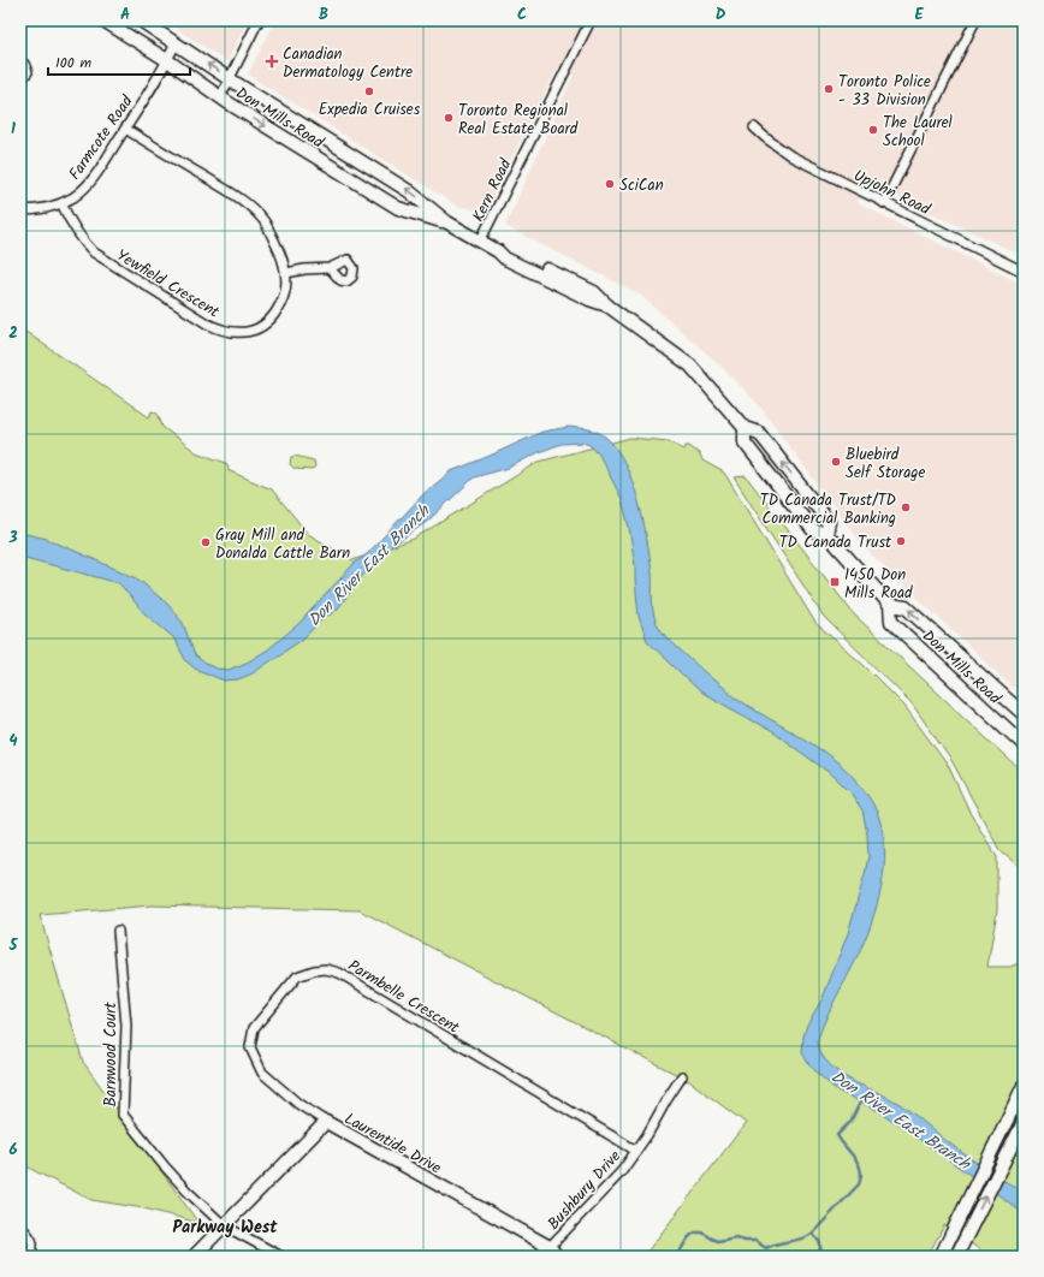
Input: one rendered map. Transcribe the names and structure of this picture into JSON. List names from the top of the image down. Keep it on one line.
{"streets":{"main road":["Don Mills Road","Laurentide Drive"],"street":["Farmcote Road","Kern Road","Upjohn Road","Yewfield Crescent","Parmbelle Crescent","Barnwood Court","Bushbury Drive"]},"crossings":[["Don Mills Road","Farmcote Road"],["Don Mills Road","Kern Road"],["Farmcote Road","Yewfield Crescent"],["Parmbelle Crescent","Laurentide Drive"],["Parmbelle Crescent","Bushbury Drive"],["Barnwood Court","Laurentide Drive"],["Laurentide Drive","Bushbury Drive"]],"districts":["Parkway West"],"water":["Don River East Branch"],"places":{"health":["Canadian Dermatology Centre"],"other":["Toronto Police - 33 Division","Expedia Cruises","Toronto Regional Real Estate Board","The Laurel School","SciCan","Bluebird Self Storage","TD Canada Trust/TD Commercial Banking","TD Canada Trust","Gray Mill and Donalda Cattle Barn"],"transit":["1450 Don Mills Road"]},"scale_bar":"100 m","grid":{"columns":["A","B","C","D","E"],"rows":["1","2","3","4","5","6"]}}
